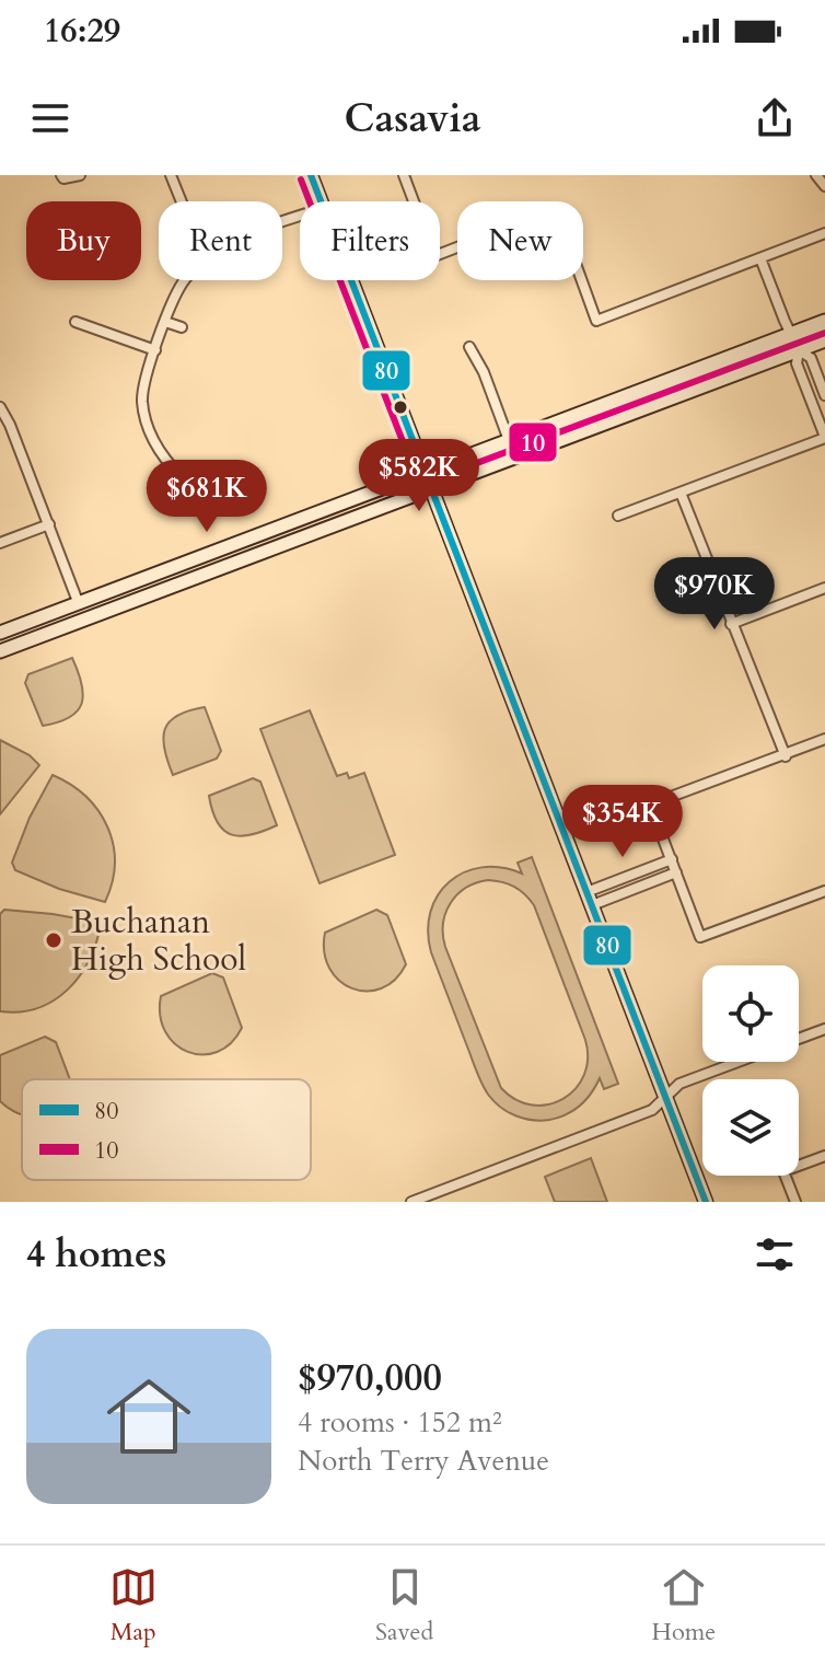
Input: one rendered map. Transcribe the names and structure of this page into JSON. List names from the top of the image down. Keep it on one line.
{"places":["Buchanan High School"],"lines":["transit line 80","transit line 10"],"legend":["80","10"],"page":{"status":"16:29","header":"Casavia","chip":["Buy","Rent","Filters","New"],"price":["$582K","$681K","$970K","$354K"],"heading":"4 homes","list":[{"name":"$970,000","note":"4 rooms · 152 m² · North Terry Avenue"}],"tabs":["Map","Saved","Home"]}}
